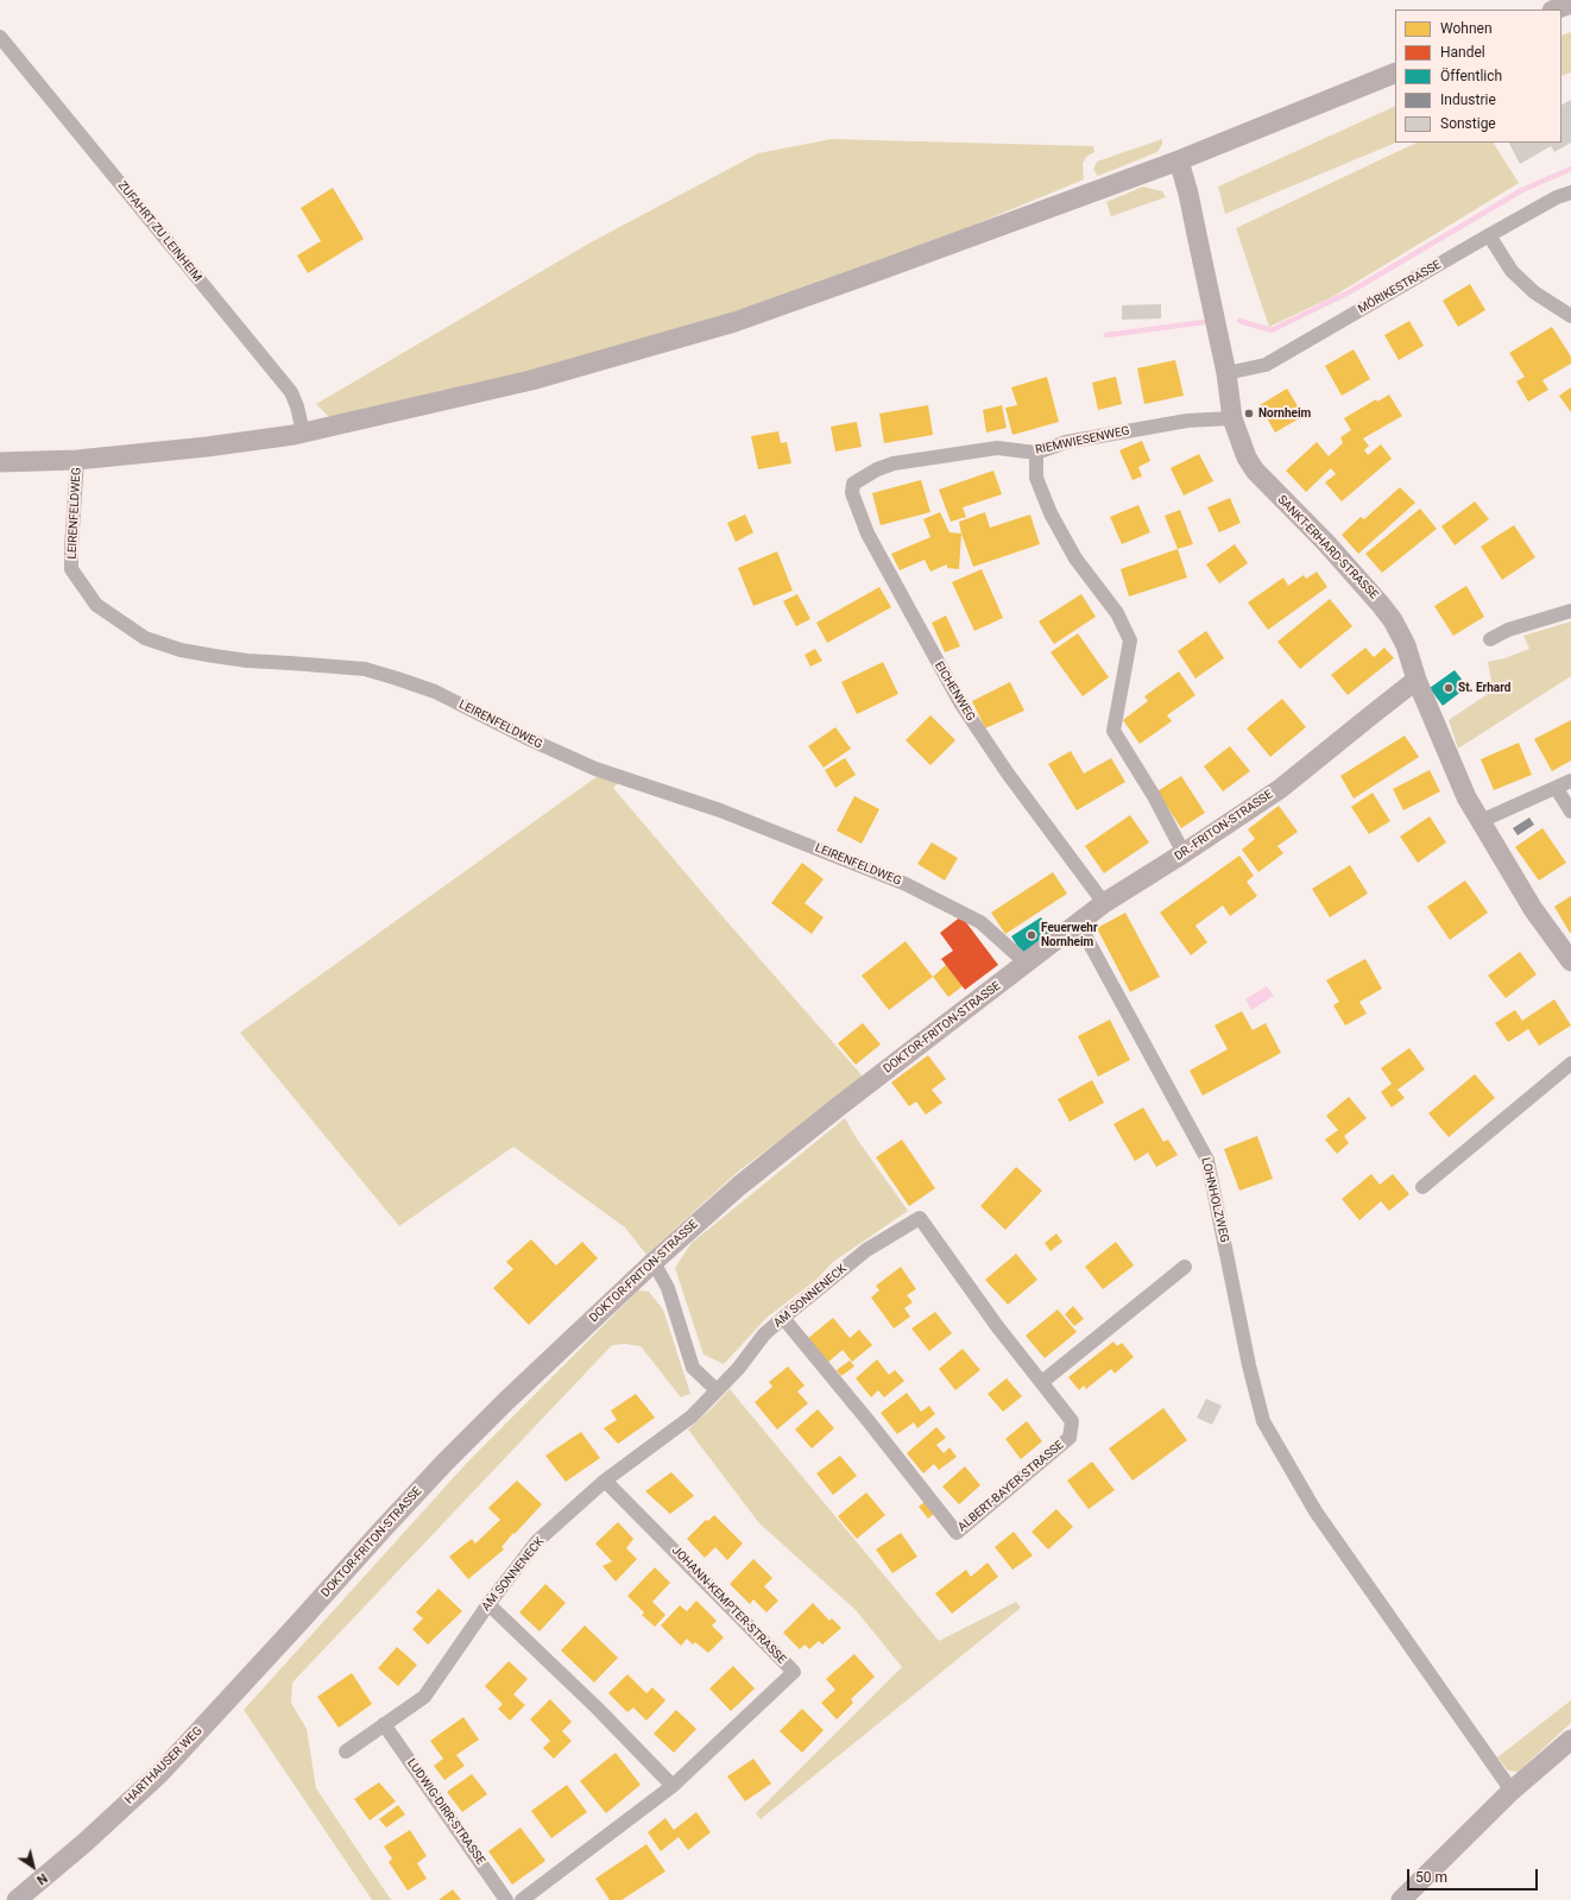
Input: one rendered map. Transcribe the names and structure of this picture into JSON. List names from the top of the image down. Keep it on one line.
{"streets":{"street":["ZUFAHRT ZU LEINHEIM","MÖRIKESTRASSE","RIEMWIESENWEG","LEIRENFELDWEG","SANKT-ERHARD-STRASSE","EICHENWEG","DR.-FRITON-STRASSE","DOKTOR-FRITON-STRASSE","LOHNHOLZWEG","AM SONNENECK","ALBERT-BAYER-STRASSE","JOHANN-KEMPTER-STRASSE","HARTHAUSER WEG","LUDWIG-DIRR-STRASSE"]},"crossings":[["MÖRIKESTRASSE","SANKT-ERHARD-STRASSE"],["RIEMWIESENWEG","SANKT-ERHARD-STRASSE"],["RIEMWIESENWEG","EICHENWEG"],["LEIRENFELDWEG","DR.-FRITON-STRASSE"],["LEIRENFELDWEG","DOKTOR-FRITON-STRASSE"],["SANKT-ERHARD-STRASSE","DR.-FRITON-STRASSE"],["EICHENWEG","DR.-FRITON-STRASSE"],["DR.-FRITON-STRASSE","DOKTOR-FRITON-STRASSE"],["DR.-FRITON-STRASSE","LOHNHOLZWEG"],["DOKTOR-FRITON-STRASSE","HARTHAUSER WEG"],["AM SONNENECK","ALBERT-BAYER-STRASSE"],["AM SONNENECK","JOHANN-KEMPTER-STRASSE"],["AM SONNENECK","LUDWIG-DIRR-STRASSE"]],"places":["Nornheim","St. Erhard","Feuerwehr Nornheim"],"legend":["Wohnen","Handel","Öffentlich","Industrie","Sonstige"],"scale_bar":"50 m","north":"bottom right"}
